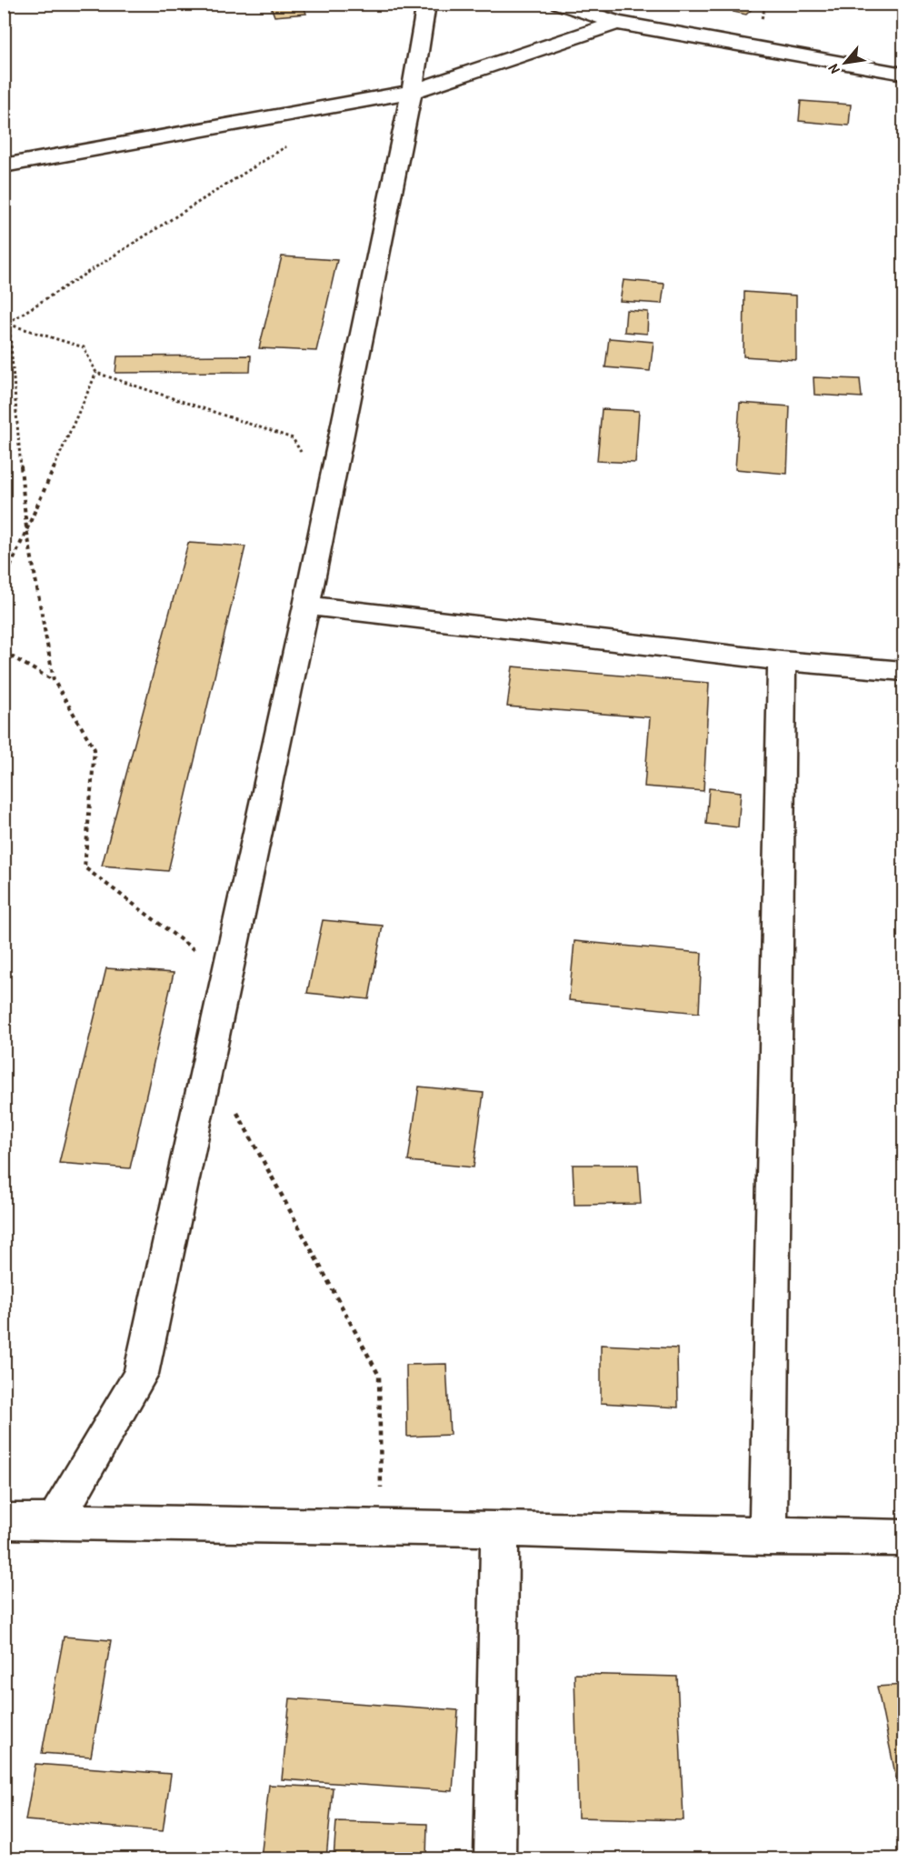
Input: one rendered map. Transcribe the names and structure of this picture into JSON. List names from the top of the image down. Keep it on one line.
{"north":"bottom left"}
